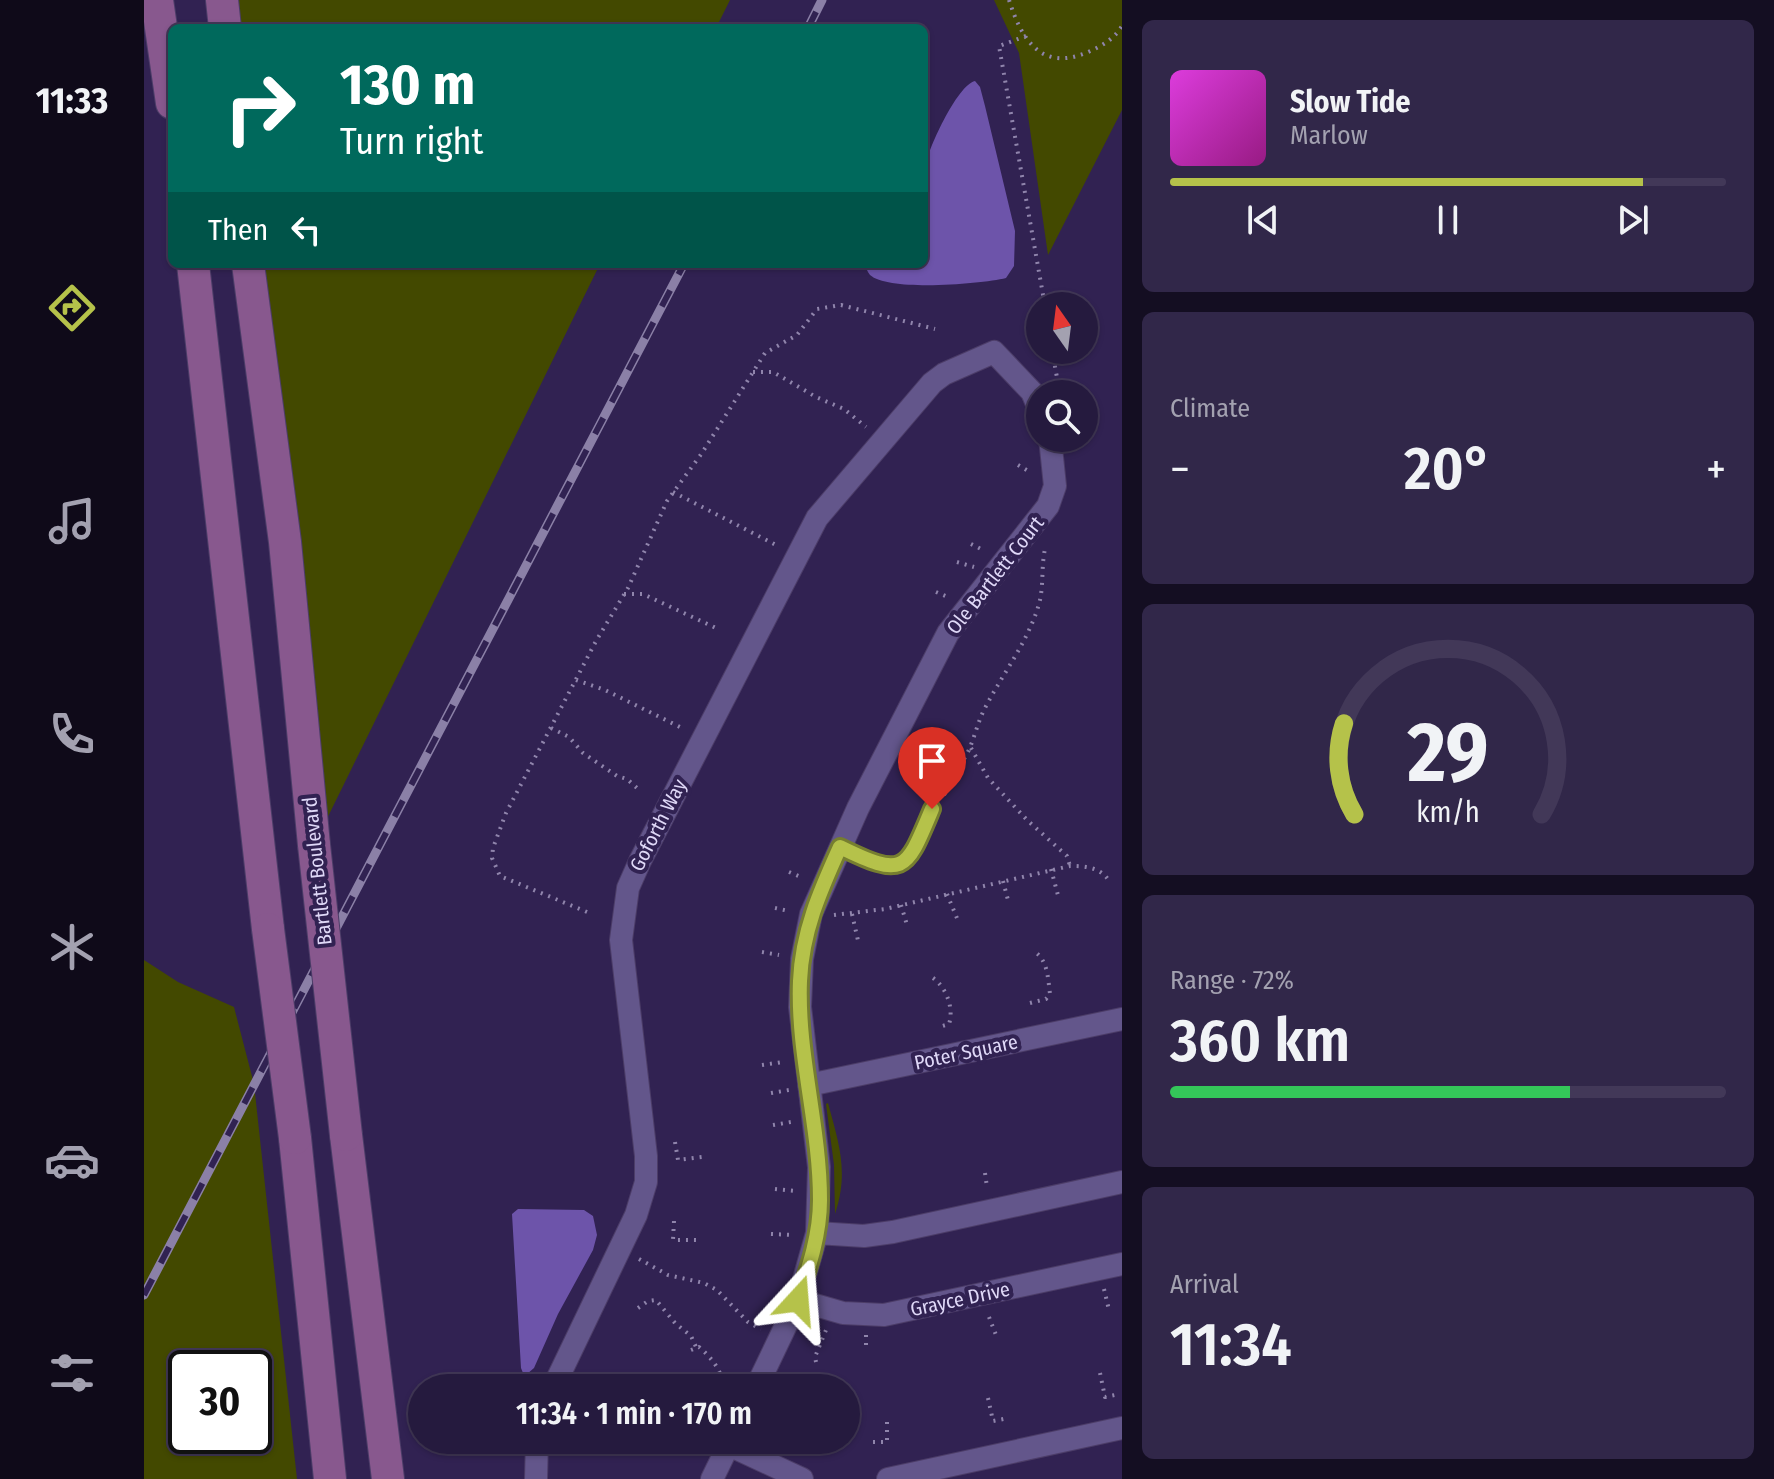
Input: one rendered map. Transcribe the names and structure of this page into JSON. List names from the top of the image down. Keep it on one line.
{"streets":{"main road":["Bartlett Boulevard"],"street":["Ole Bartlett Court","Goforth Way","Poter Square","Grayce Drive"]},"crossings":[["Ole Bartlett Court","Poter Square"],["Ole Bartlett Court","Grayce Drive"]],"north":"top","page":{"tabs":"11:33","turn":["130 m","Turn right"],"song":["Slow Tide","Marlow"],"then":"Then","tile":["Climate",["Range · 72%","360 km"],["Arrival","11:34"]],"heat":["−","20°","+"],"limit":"30","trip":"11:34 · 1 min · 170 m","gauge":["29","km/h"]}}
